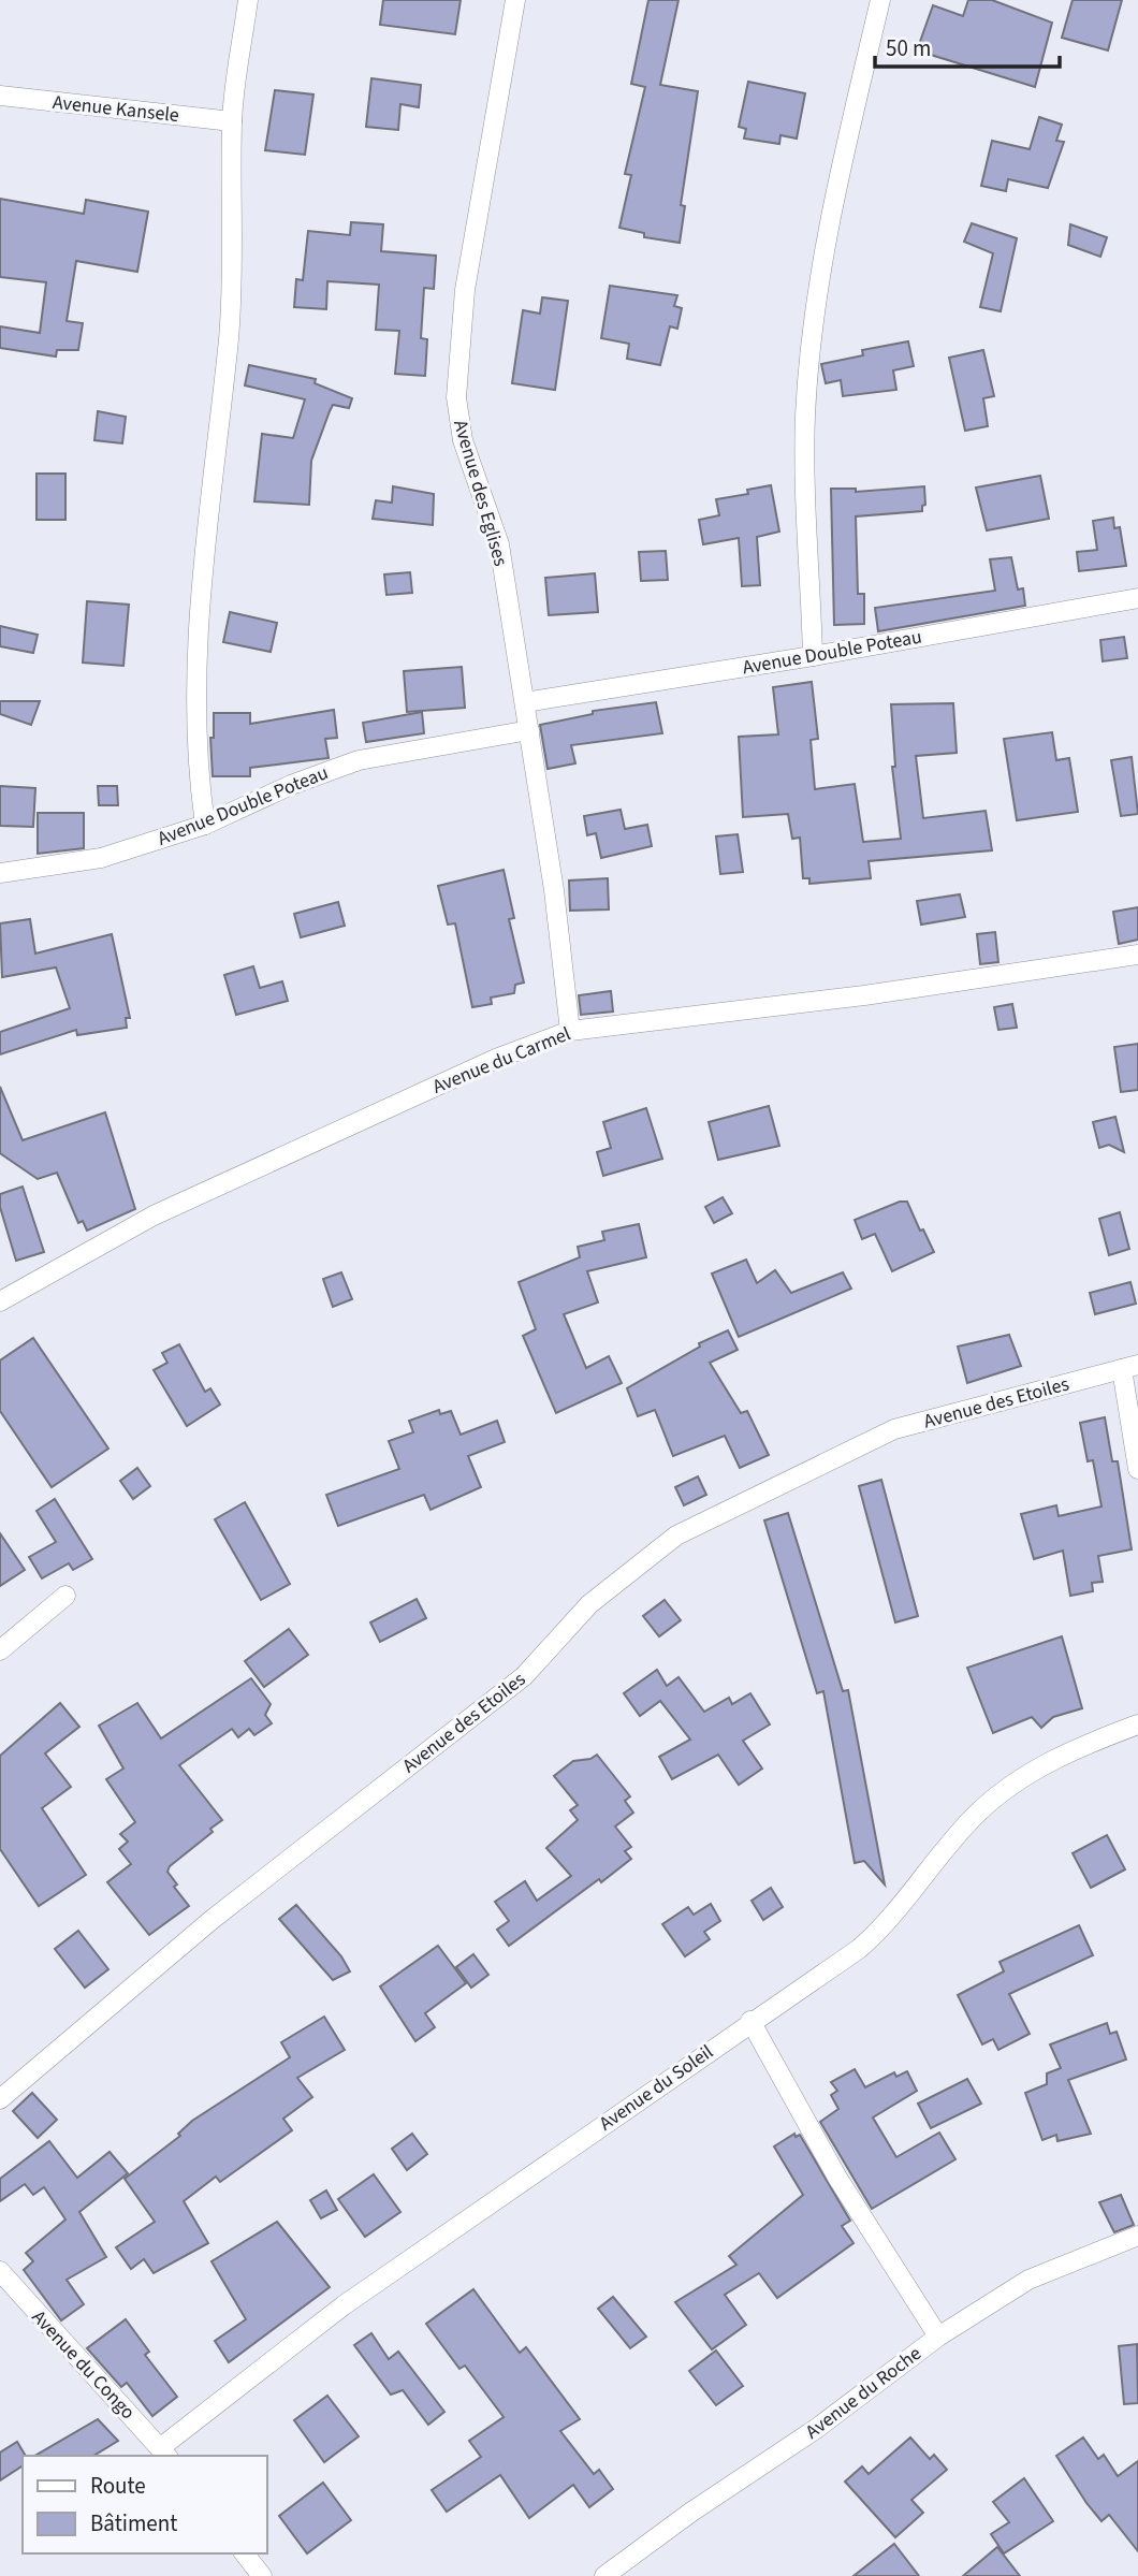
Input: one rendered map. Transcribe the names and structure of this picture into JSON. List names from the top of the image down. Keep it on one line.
{"streets":{"street":["Avenue Kansele","Avenue des Eglises","Avenue Double Poteau","Avenue du Carmel","Avenue des Etoiles","Avenue du Soleil","Avenue du Congo","Avenue du Roche"]},"crossings":[["Avenue des Eglises","Avenue Double Poteau"],["Avenue des Eglises","Avenue du Carmel"],["Avenue du Soleil","Avenue du Congo"]],"legend":["Route","Bâtiment"],"scale_bar":"50 m"}
